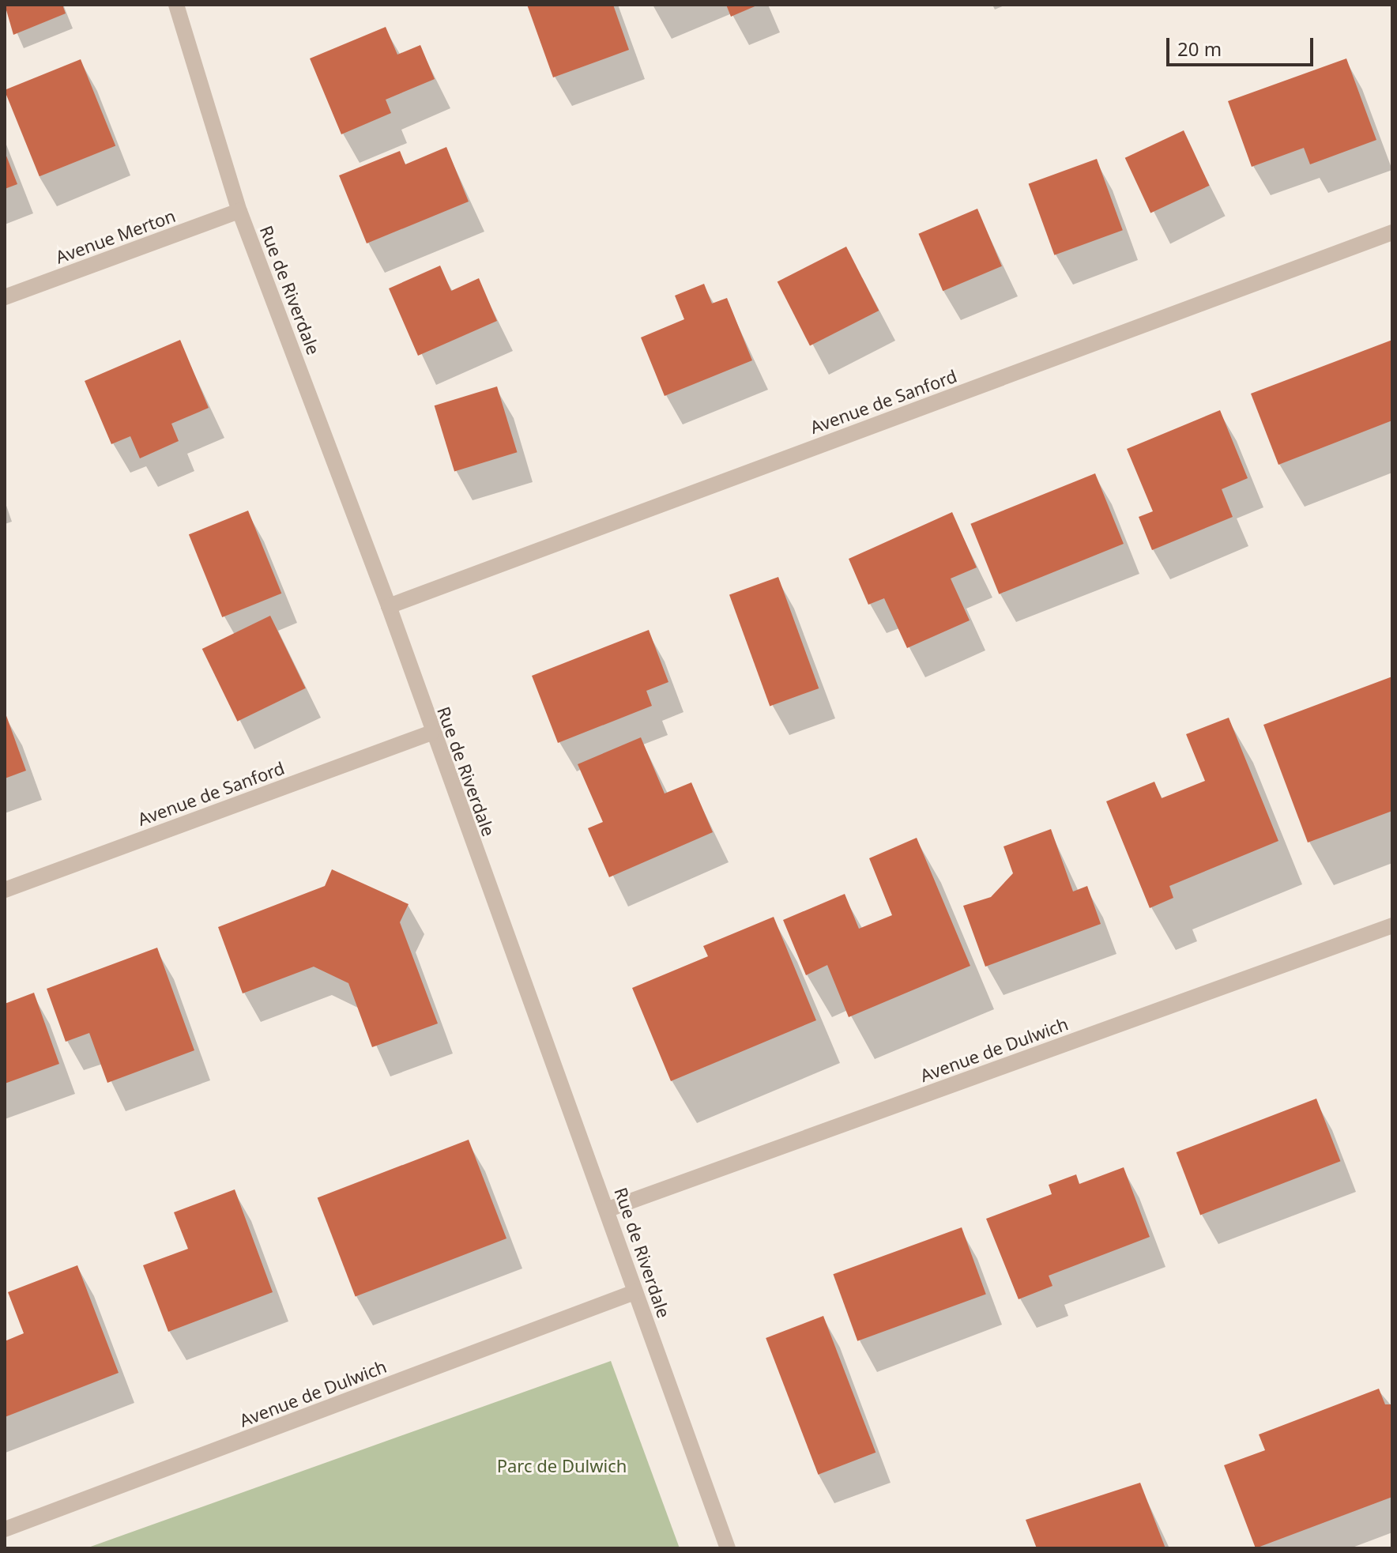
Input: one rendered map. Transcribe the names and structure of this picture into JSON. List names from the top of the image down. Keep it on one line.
{"streets":{"street":["Avenue Merton","Rue de Riverdale","Avenue de Sanford","Avenue de Dulwich"]},"crossings":[["Avenue Merton","Rue de Riverdale"],["Rue de Riverdale","Avenue de Sanford"],["Rue de Riverdale","Avenue de Dulwich"]],"parks":["Parc de Dulwich"],"scale_bar":"20 m"}
